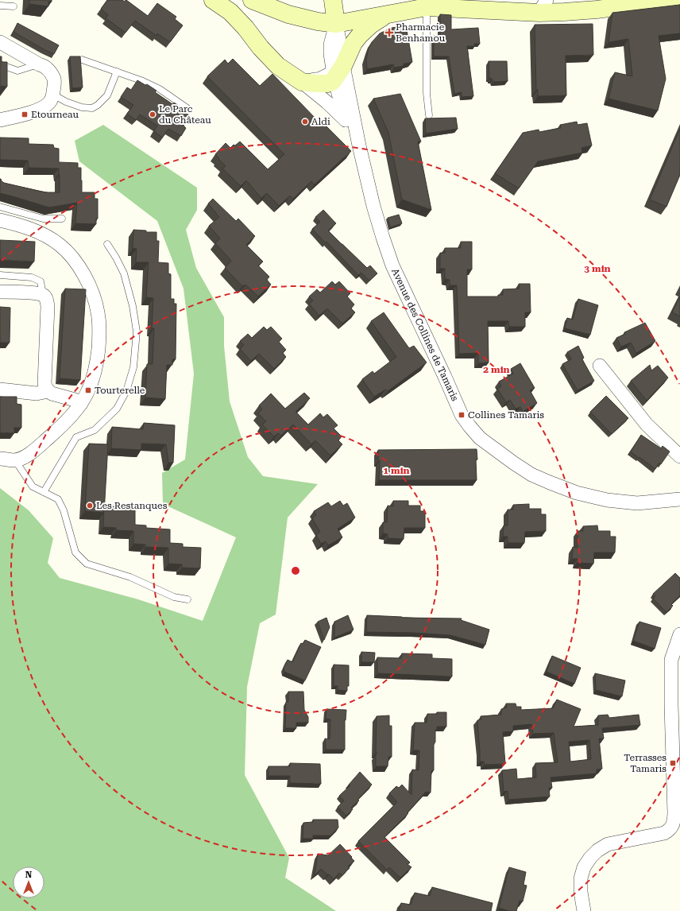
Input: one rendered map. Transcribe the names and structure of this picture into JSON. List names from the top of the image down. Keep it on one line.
{"streets":{"street":["Avenue des Collines de Tamaris"]},"places":{"health":["Pharmacie Benhamou"],"transit":["Etourneau","Tourterelle","Collines Tamaris","Terrasses Tamaris"],"other":["Le Parc du Château","Aldi","Les Restanques"]},"north":"top","rings":["3 min","2 min","1 min"]}
